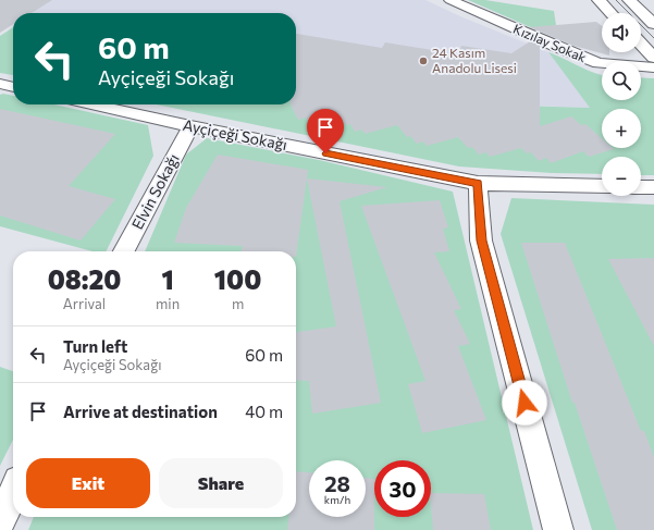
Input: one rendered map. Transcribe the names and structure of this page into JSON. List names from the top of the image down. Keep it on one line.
{"streets":{"street":["Kızılay Sokak","Ayçiçeği Sokağı","Elvin Sokağı"]},"crossings":[["Ayçiçeği Sokağı","Elvin Sokağı"]],"places":["24 Kasım Anadolu Lisesi"],"page":{"map_buttons":["+","−"],"turn":["60 m","Ayçiçeği Sokağı"],"eta":["08:20","Arrival","1","min","100","m"],"list":[{"name":"Turn left","note":"Ayçiçeği Sokağı","value":"60 m"},{"name":"Arrive at destination","value":"40 m"}],"buttons":["Exit","Share"],"speed":"28 km/h","limit":"30"}}
